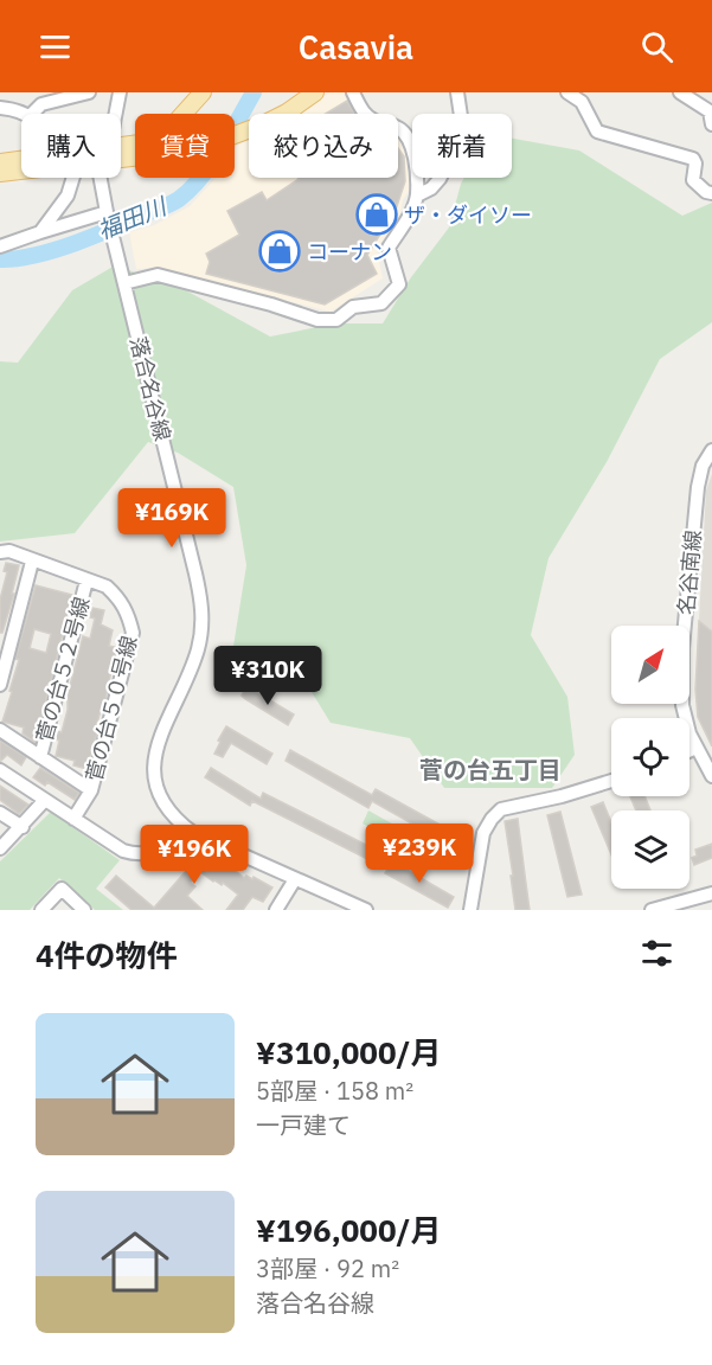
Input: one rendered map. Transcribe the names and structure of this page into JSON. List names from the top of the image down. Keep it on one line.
{"streets":{"street":["落合名谷線","名谷南線","菅の台５２号線","菅の台５０号線"]},"crossings":[["菅の台５２号線","菅の台５０号線"]],"districts":["菅の台五丁目"],"water":["福田川"],"places":{"shop":["ザ・ダイソー","コーナン"]},"north":"top right","page":{"header":"Casavia","chip":["購入","賃貸","絞り込み","新着"],"price":["¥169K","¥310K","¥239K","¥196K"],"heading":"4件の物件","list":[{"name":"¥310,000/月","note":"5部屋 · 158 m² · 一戸建て"},{"name":"¥196,000/月","note":"3部屋 · 92 m² · 落合名谷線"}]}}
